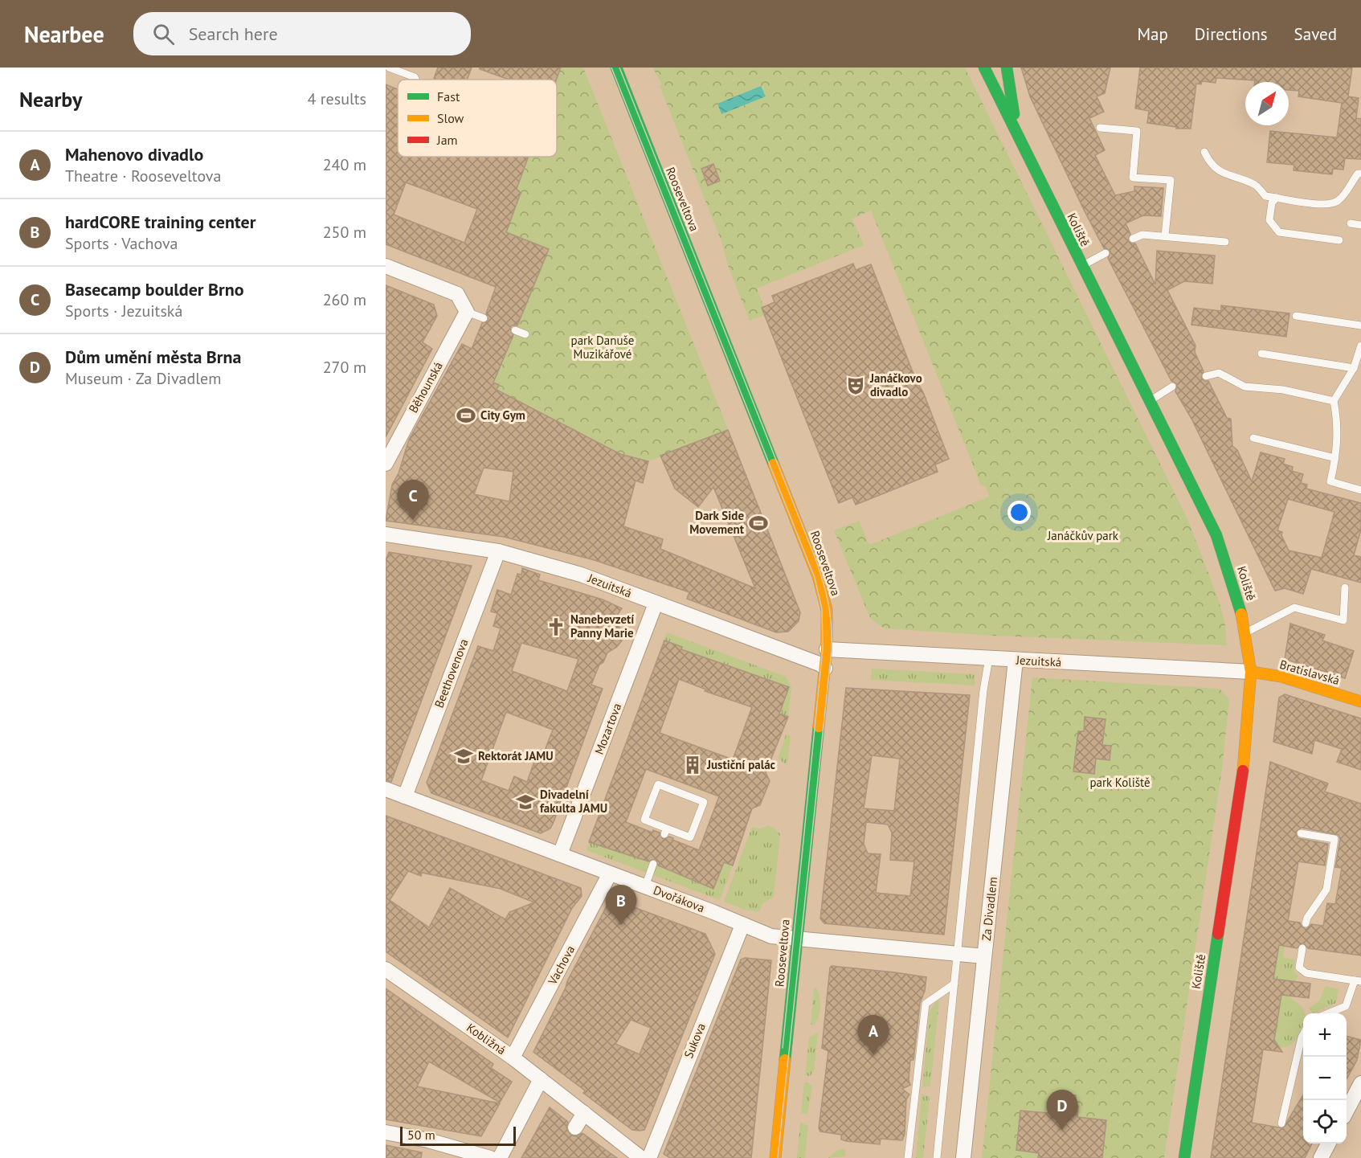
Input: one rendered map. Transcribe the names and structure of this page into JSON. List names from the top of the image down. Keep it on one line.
{"streets":{"street":["Rooseveltova","Koliště","Běhounská","Jezuitská","Bratislavská","Beethovenova","Mozartova","Dvořákova","Za Divadlem","Vachova","Kobližná","Sukova"]},"crossings":[["Rooseveltova","Jezuitská"],["Rooseveltova","Dvořákova"],["Koliště","Jezuitská"],["Koliště","Bratislavská"],["Jezuitská","Bratislavská"],["Jezuitská","Beethovenova"],["Jezuitská","Mozartova"],["Jezuitská","Za Divadlem"],["Beethovenova","Dvořákova"],["Mozartova","Dvořákova"],["Dvořákova","Za Divadlem"],["Dvořákova","Vachova"],["Dvořákova","Sukova"],["Vachova","Kobližná"]],"parks":["park Danuše Muzikářové","Janáčkův park","park Koliště"],"places":{"theatre":["Janáčkovo divadlo"],"sports":["City Gym","Dark Side Movement"],"church":["Nanebevzetí Panny Marie"],"school or university":["Rektorát JAMU","Divadelní fakulta JAMU"],"building":["Justiční palác"]},"legend":["Fast","Slow","Jam"],"scale_bar":"50 m","north":"top right","page":{"header":"Nearbee","search":"Search here","nav":["Map","Directions","Saved"],"heading":["Nearby","4 results"],"list":[{"mark":"A","name":"Mahenovo divadlo","note":"Theatre · Rooseveltova","value":"240 m"},{"mark":"B","name":"hardCORE training center","note":"Sports · Vachova","value":"250 m"},{"mark":"C","name":"Basecamp boulder Brno","note":"Sports · Jezuitská","value":"260 m"},{"mark":"D","name":"Dům umění města Brna","note":"Museum · Za Divadlem","value":"270 m"}],"pins":["C","B","A","D"],"map_buttons":["+","−"],"scale":"50 m"}}
